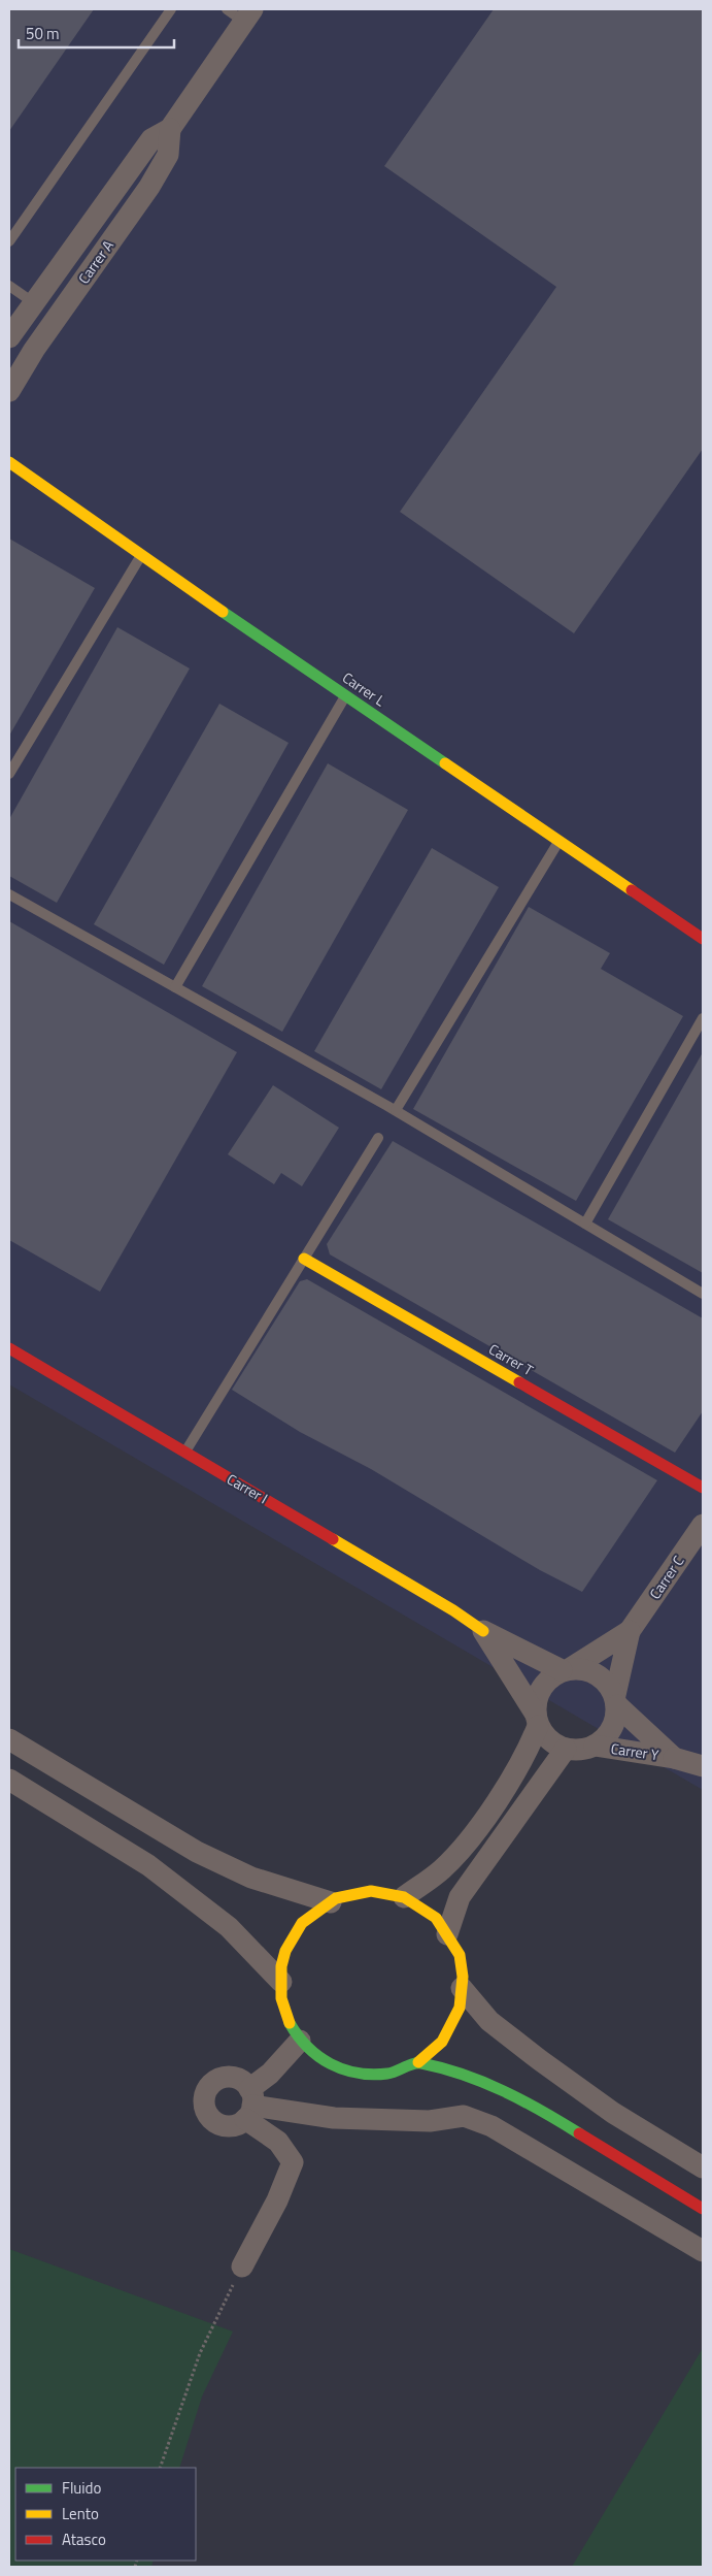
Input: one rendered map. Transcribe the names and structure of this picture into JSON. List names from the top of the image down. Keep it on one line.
{"streets":{"street":["Carrer A","Carrer L","Carrer T","Carrer I","Carrer C","Carrer Y"]},"crossings":[["Carrer I","Carrer C"],["Carrer I","Carrer Y"],["Carrer C","Carrer Y"]],"legend":["Fluido","Lento","Atasco"],"scale_bar":"50 m"}
